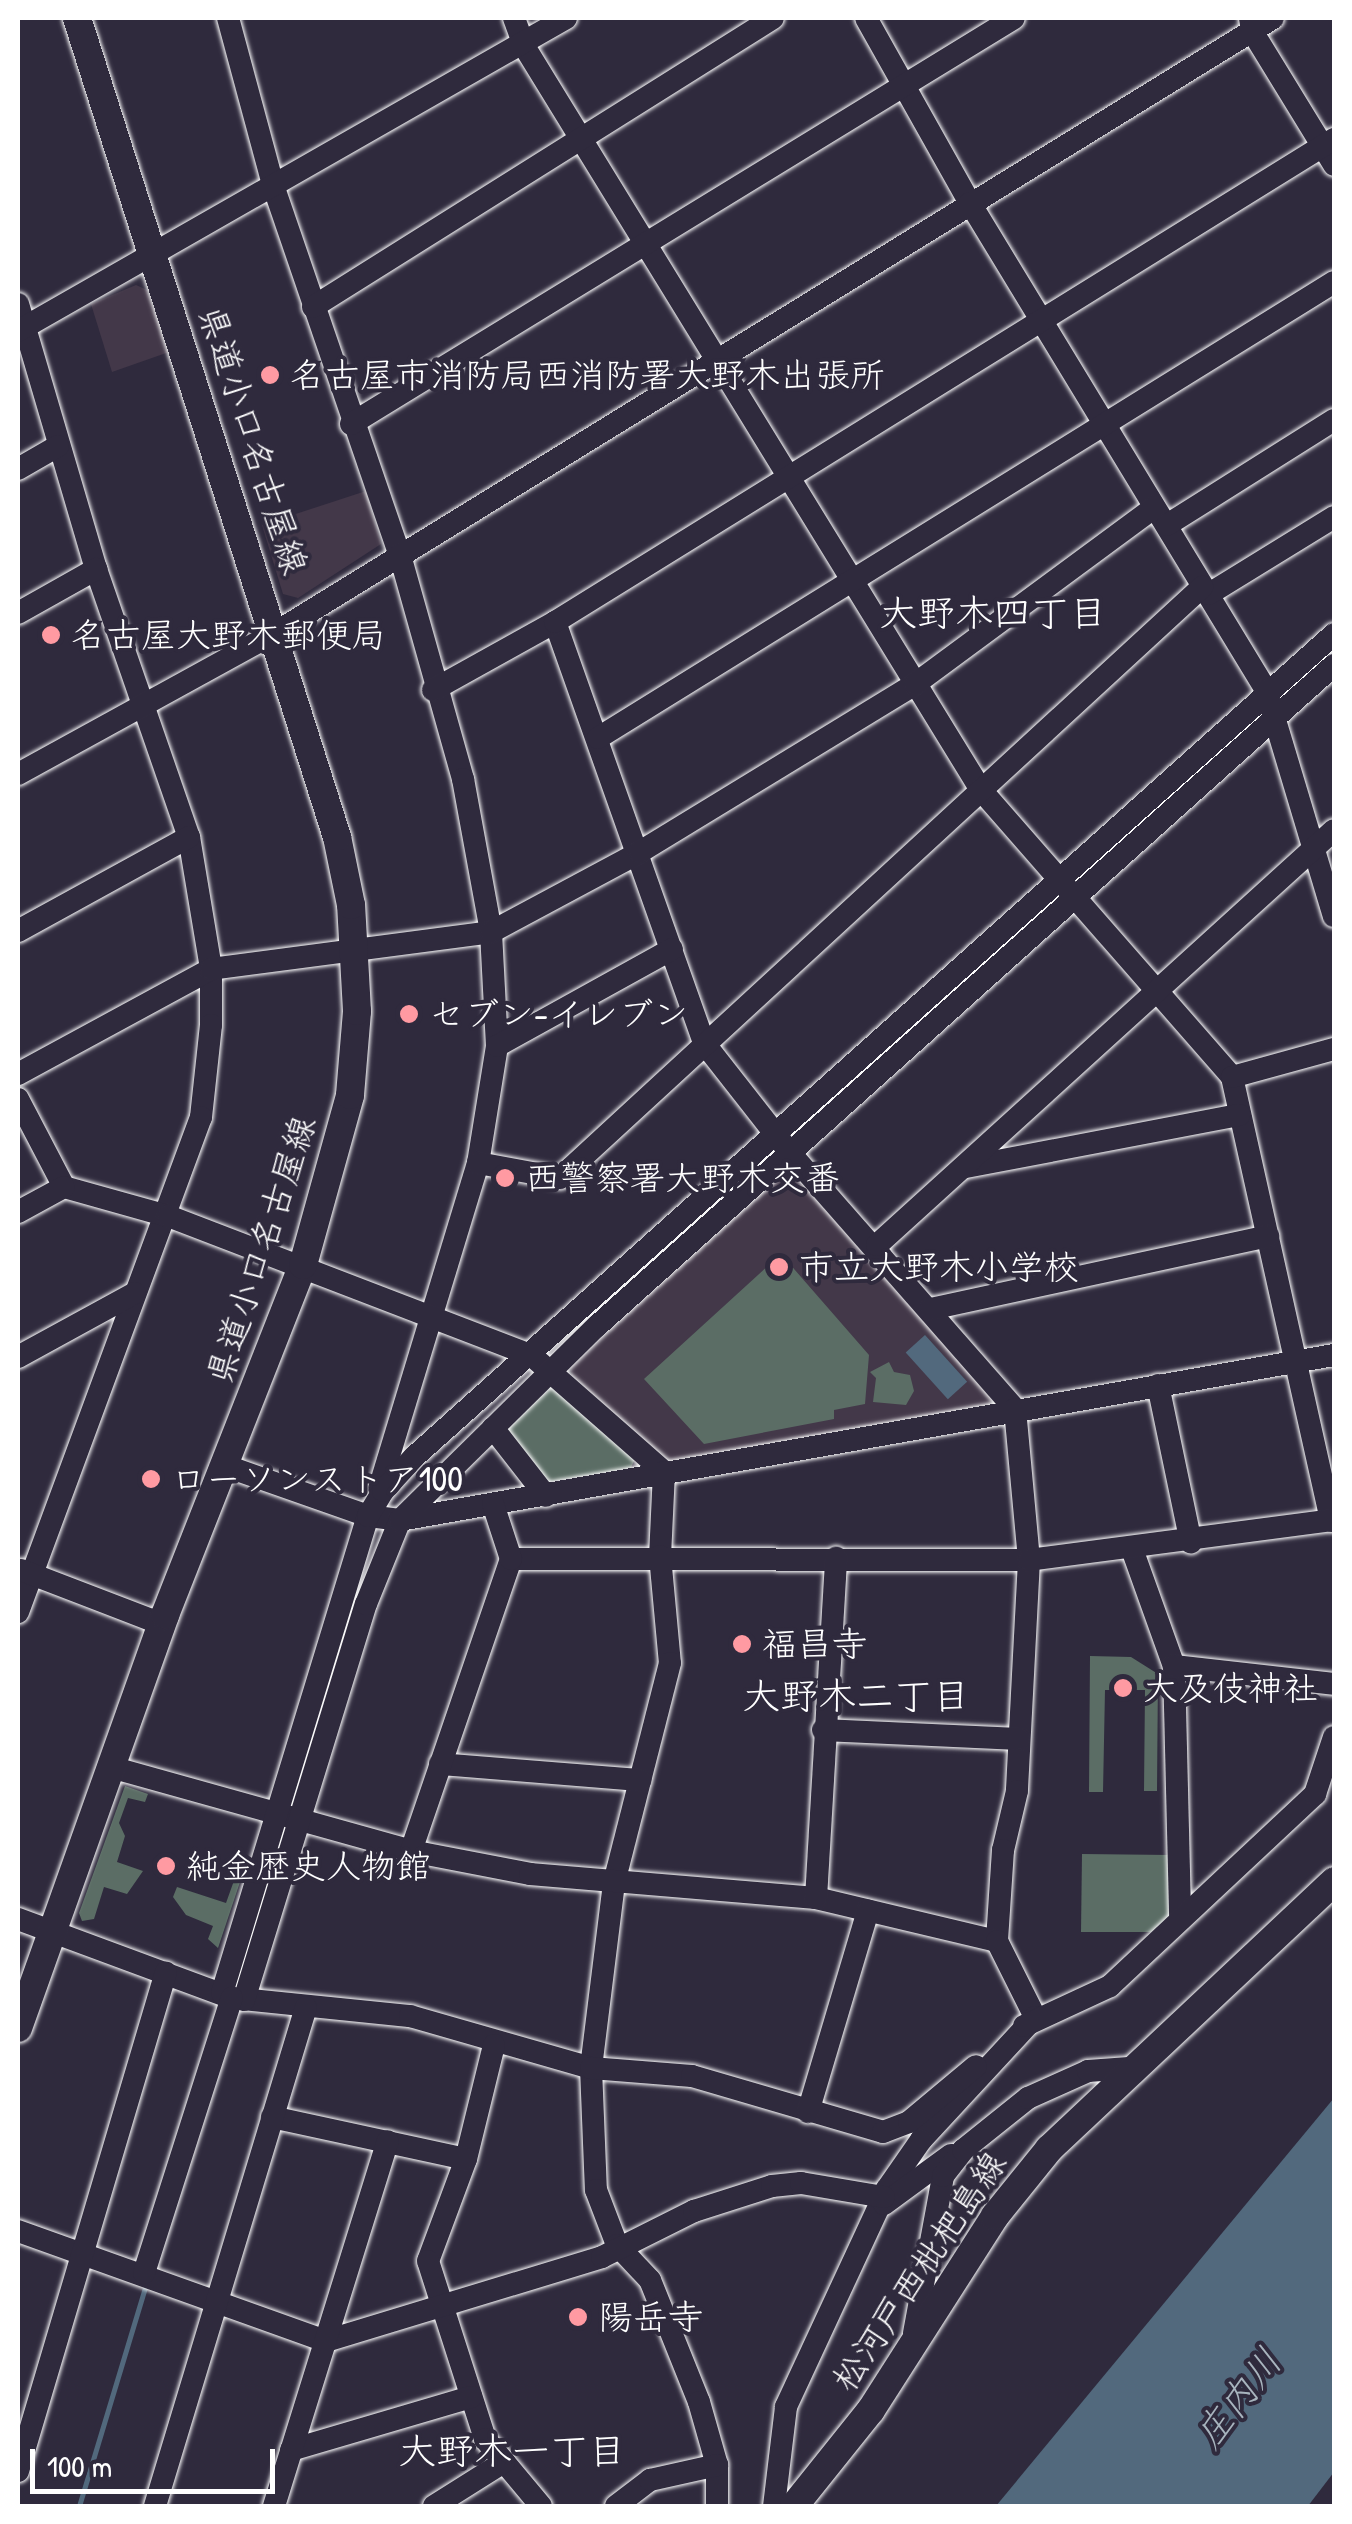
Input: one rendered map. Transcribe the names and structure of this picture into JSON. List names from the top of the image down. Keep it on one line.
{"streets":{"main road":["県道小口名古屋線","松河戸西枇杷島線"]},"districts":["大野木四丁目","大野木二丁目","大野木一丁目"],"water":["庄内川"],"places":["名古屋市消防局西消防署大野木出張所","名古屋大野木郵便局","セブン-イレブン","西警察署大野木交番","市立大野木小学校","ローソンストア100","福昌寺","大及伎神社","純金歴史人物館","陽岳寺"],"scale_bar":"100 m"}
